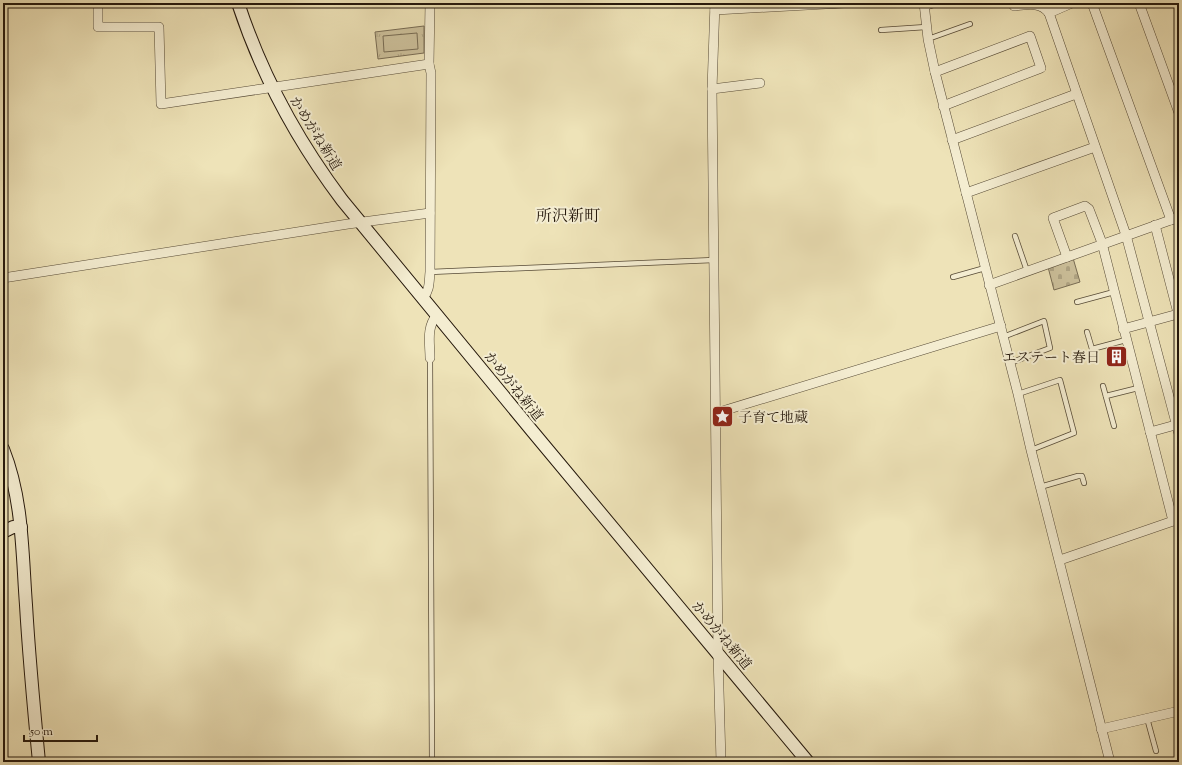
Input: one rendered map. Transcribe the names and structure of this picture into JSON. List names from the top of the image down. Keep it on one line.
{"streets":{"street":["かめがね新道"]},"districts":["所沢新町"],"places":{"building":["エステート春日"],"place":["子育て地蔵"]},"scale_bar":"50 m"}
